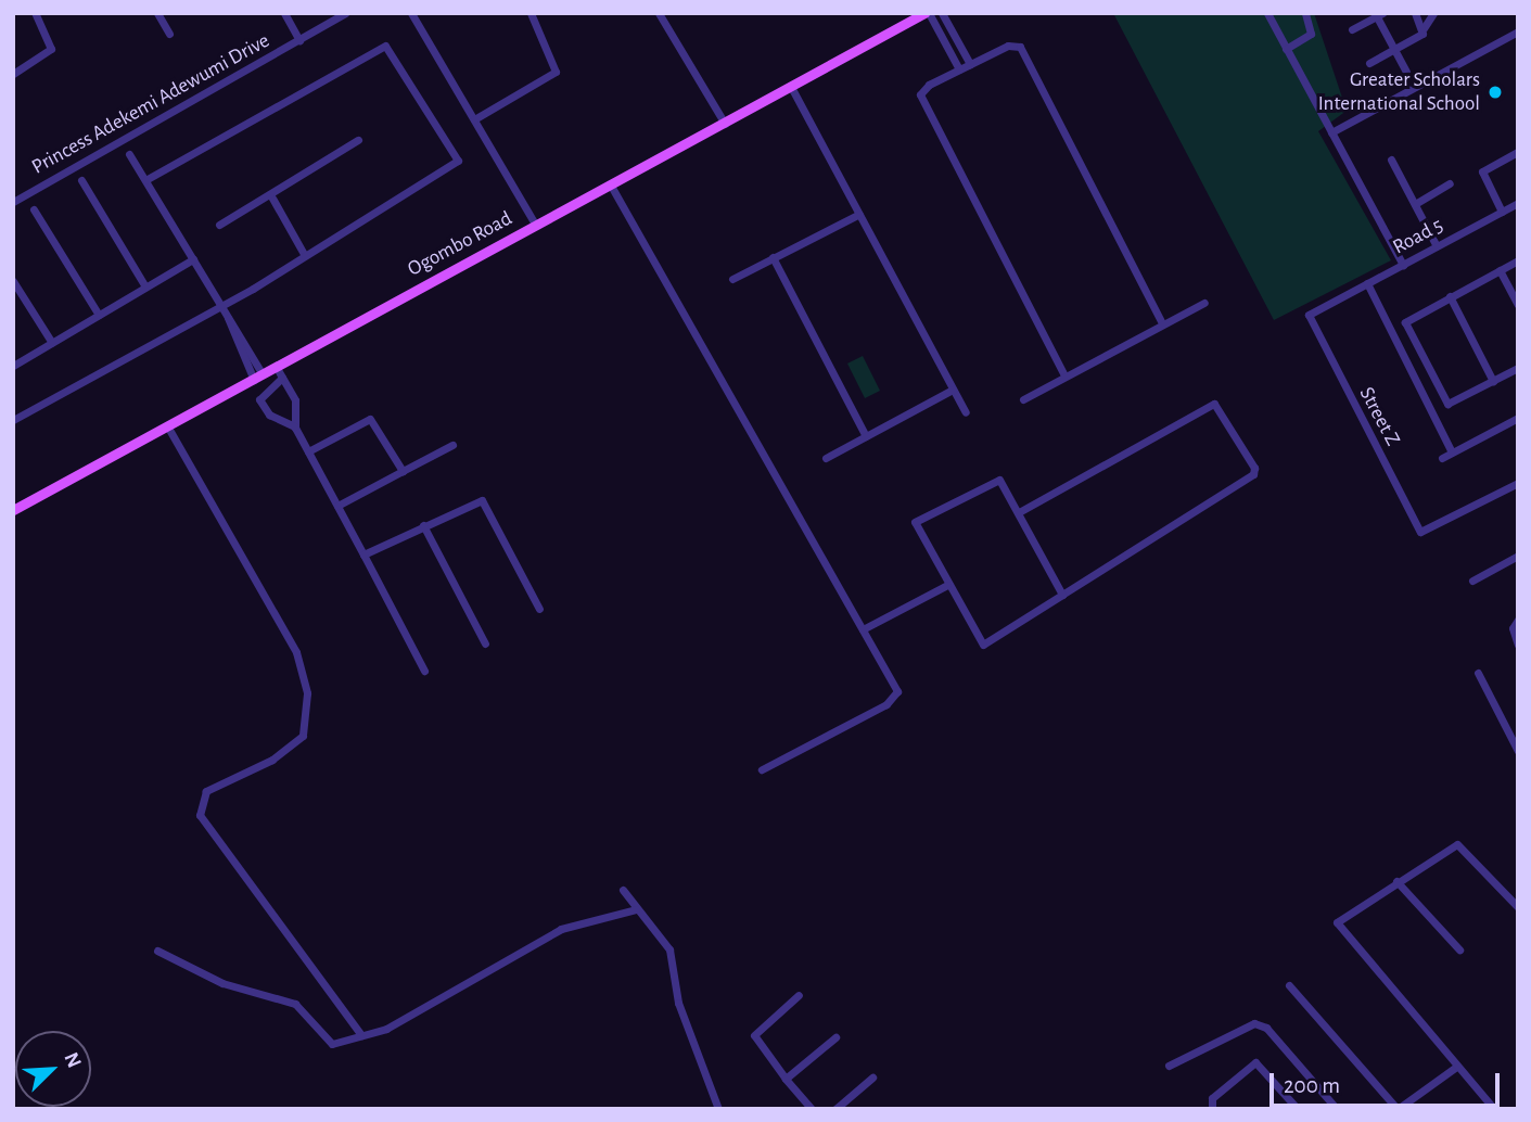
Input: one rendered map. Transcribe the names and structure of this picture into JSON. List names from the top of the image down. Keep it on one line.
{"streets":{"main road":["Ogombo Road"],"street":["Princess Adekemi Adewumi Drive","Road 5","Street Z"]},"crossings":[["Road 5","Street Z"]],"places":["Greater Scholars International School"],"scale_bar":"200 m","north":"top right"}
